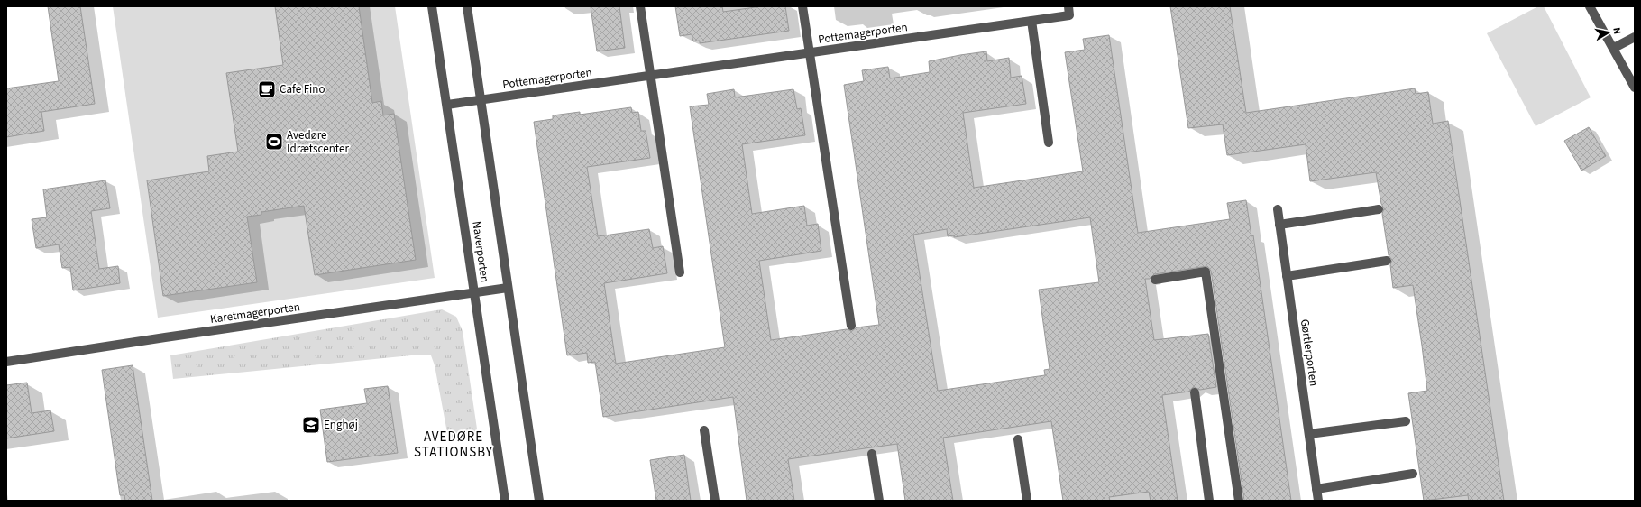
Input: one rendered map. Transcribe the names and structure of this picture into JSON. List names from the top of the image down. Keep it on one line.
{"streets":{"street":["Pottemagerporten","Naverporten","Karetmagerporten","Gørtlerporten"]},"crossings":[["Pottemagerporten","Naverporten"],["Naverporten","Karetmagerporten"]],"districts":["AVEDØRE STATIONSBY"],"places":{"cafe":["Cafe Fino"],"sports":["Avedøre Idrætscenter"],"school or university":["Enghøj"]},"north":"right"}
